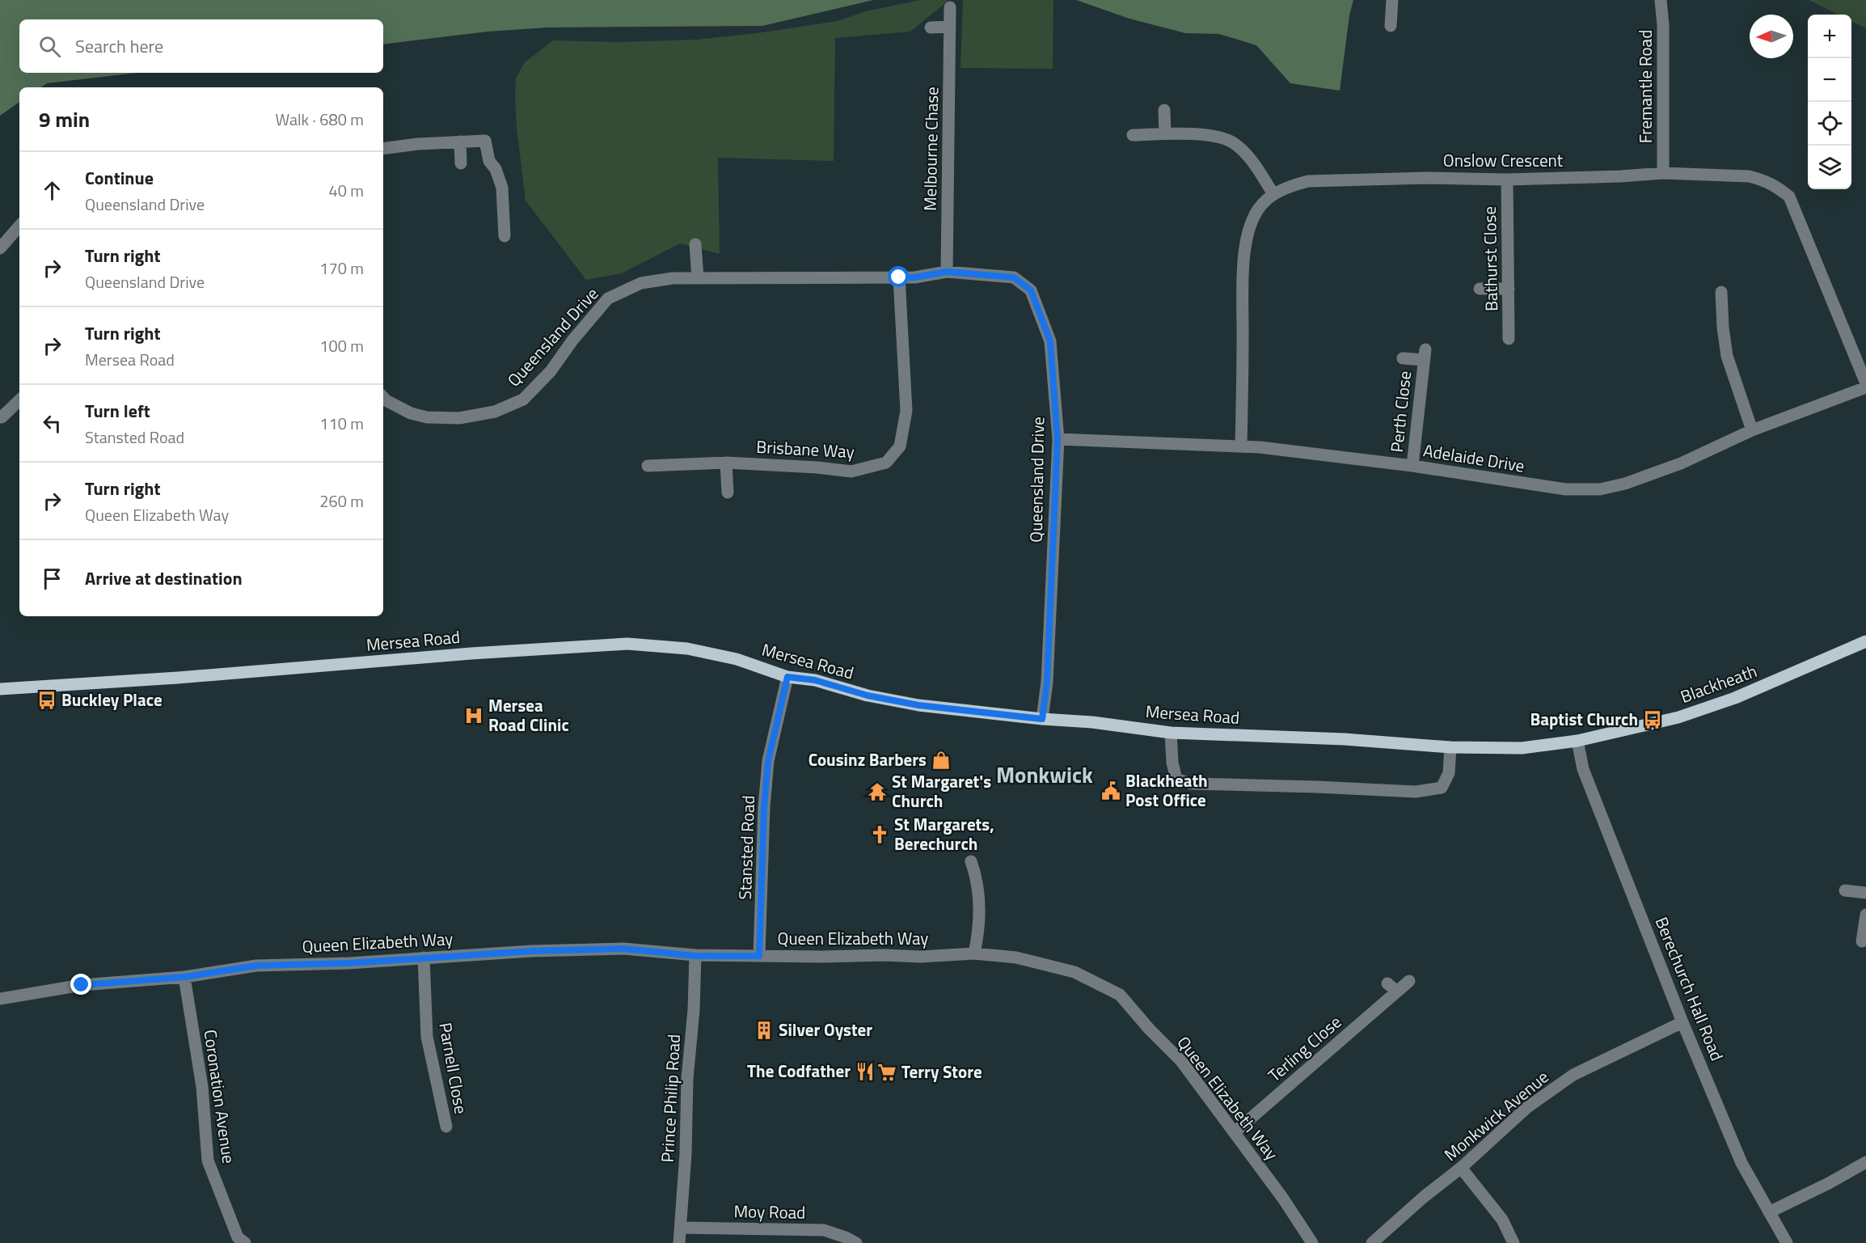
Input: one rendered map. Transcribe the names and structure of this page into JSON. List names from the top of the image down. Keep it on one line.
{"streets":{"main road":["Mersea Road","Blackheath"],"street":["Fremantle Road","Melbourne Chase","Onslow Crescent","Bathurst Close","Queensland Drive","Perth Close","Brisbane Way","Adelaide Drive","Stansted Road","Queen Elizabeth Way","Berechurch Hall Road","Terling Close","Parnell Close","Coronation Avenue","Prince Philip Road","Monkwick Avenue","Moy Road"]},"crossings":[["Fremantle Road","Onslow Crescent"],["Melbourne Chase","Queensland Drive"],["Onslow Crescent","Bathurst Close"],["Onslow Crescent","Adelaide Drive"],["Queensland Drive","Brisbane Way"],["Queensland Drive","Adelaide Drive"],["Queensland Drive","Mersea Road"],["Perth Close","Adelaide Drive"],["Mersea Road","Blackheath"],["Mersea Road","Stansted Road"],["Mersea Road","Berechurch Hall Road"],["Blackheath","Berechurch Hall Road"],["Stansted Road","Queen Elizabeth Way"],["Queen Elizabeth Way","Terling Close"],["Queen Elizabeth Way","Parnell Close"],["Queen Elizabeth Way","Coronation Avenue"],["Queen Elizabeth Way","Prince Philip Road"],["Berechurch Hall Road","Monkwick Avenue"],["Prince Philip Road","Moy Road"]],"districts":["Monkwick"],"places":{"bus stop":["Buckley Place","Baptist Church"],"hospital":["Mersea Road Clinic"],"shop":["Cousinz Barbers"],"public building":["Blackheath Post Office"],"temple":["St Margaret's Church"],"church":["St Margarets, Berechurch"],"building":["Silver Oyster"],"restaurant":["The Codfather"],"supermarket":["Terry Store"]},"north":"left","page":{"map_buttons":["+","−"],"search":"Search here","heading":["9 min","Walk · 680 m"],"list":[["Continue","Queensland Drive","40 m"],["Turn right","Queensland Drive","170 m"],["Turn right","Mersea Road","100 m"],["Turn left","Stansted Road","110 m"],["Turn right","Queen Elizabeth Way","260 m"],"Arrive at destination"]}}
